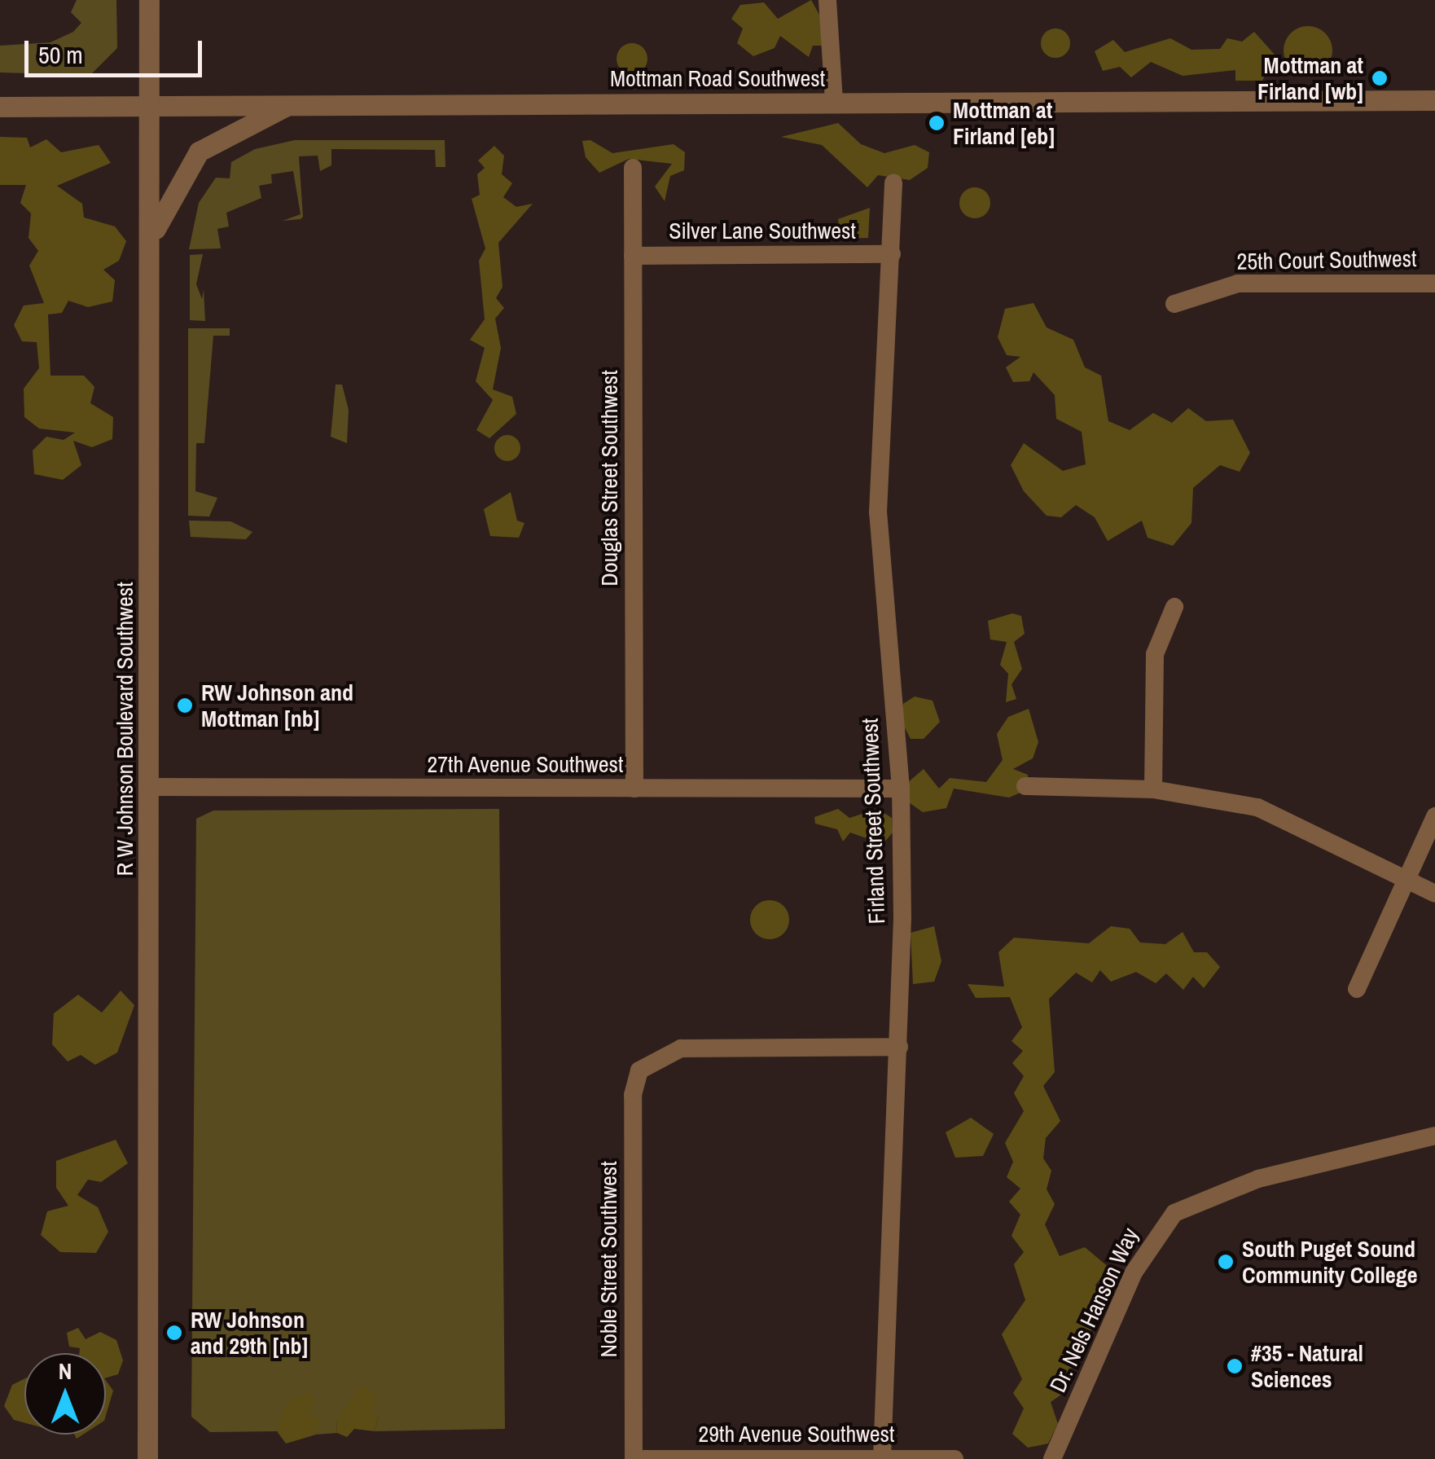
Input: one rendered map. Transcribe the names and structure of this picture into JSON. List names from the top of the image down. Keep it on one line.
{"streets":{"street":["Mottman Road Southwest","Silver Lane Southwest","25th Court Southwest","Douglas Street Southwest","R W Johnson Boulevard Southwest","27th Avenue Southwest","Firland Street Southwest","Noble Street Southwest","Dr. Nels Hanson Way","29th Avenue Southwest"]},"crossings":[["Mottman Road Southwest","R W Johnson Boulevard Southwest"],["Silver Lane Southwest","Douglas Street Southwest"],["Silver Lane Southwest","Firland Street Southwest"],["Douglas Street Southwest","27th Avenue Southwest"],["R W Johnson Boulevard Southwest","27th Avenue Southwest"],["27th Avenue Southwest","Firland Street Southwest"],["Firland Street Southwest","Noble Street Southwest"],["Firland Street Southwest","29th Avenue Southwest"],["Noble Street Southwest","29th Avenue Southwest"]],"places":["Mottman at Firland [wb]","Mottman at Firland [eb]","RW Johnson and Mottman [nb]","South Puget Sound Community College","RW Johnson and 29th [nb]","#35 - Natural Sciences"],"scale_bar":"50 m","north":"top"}
